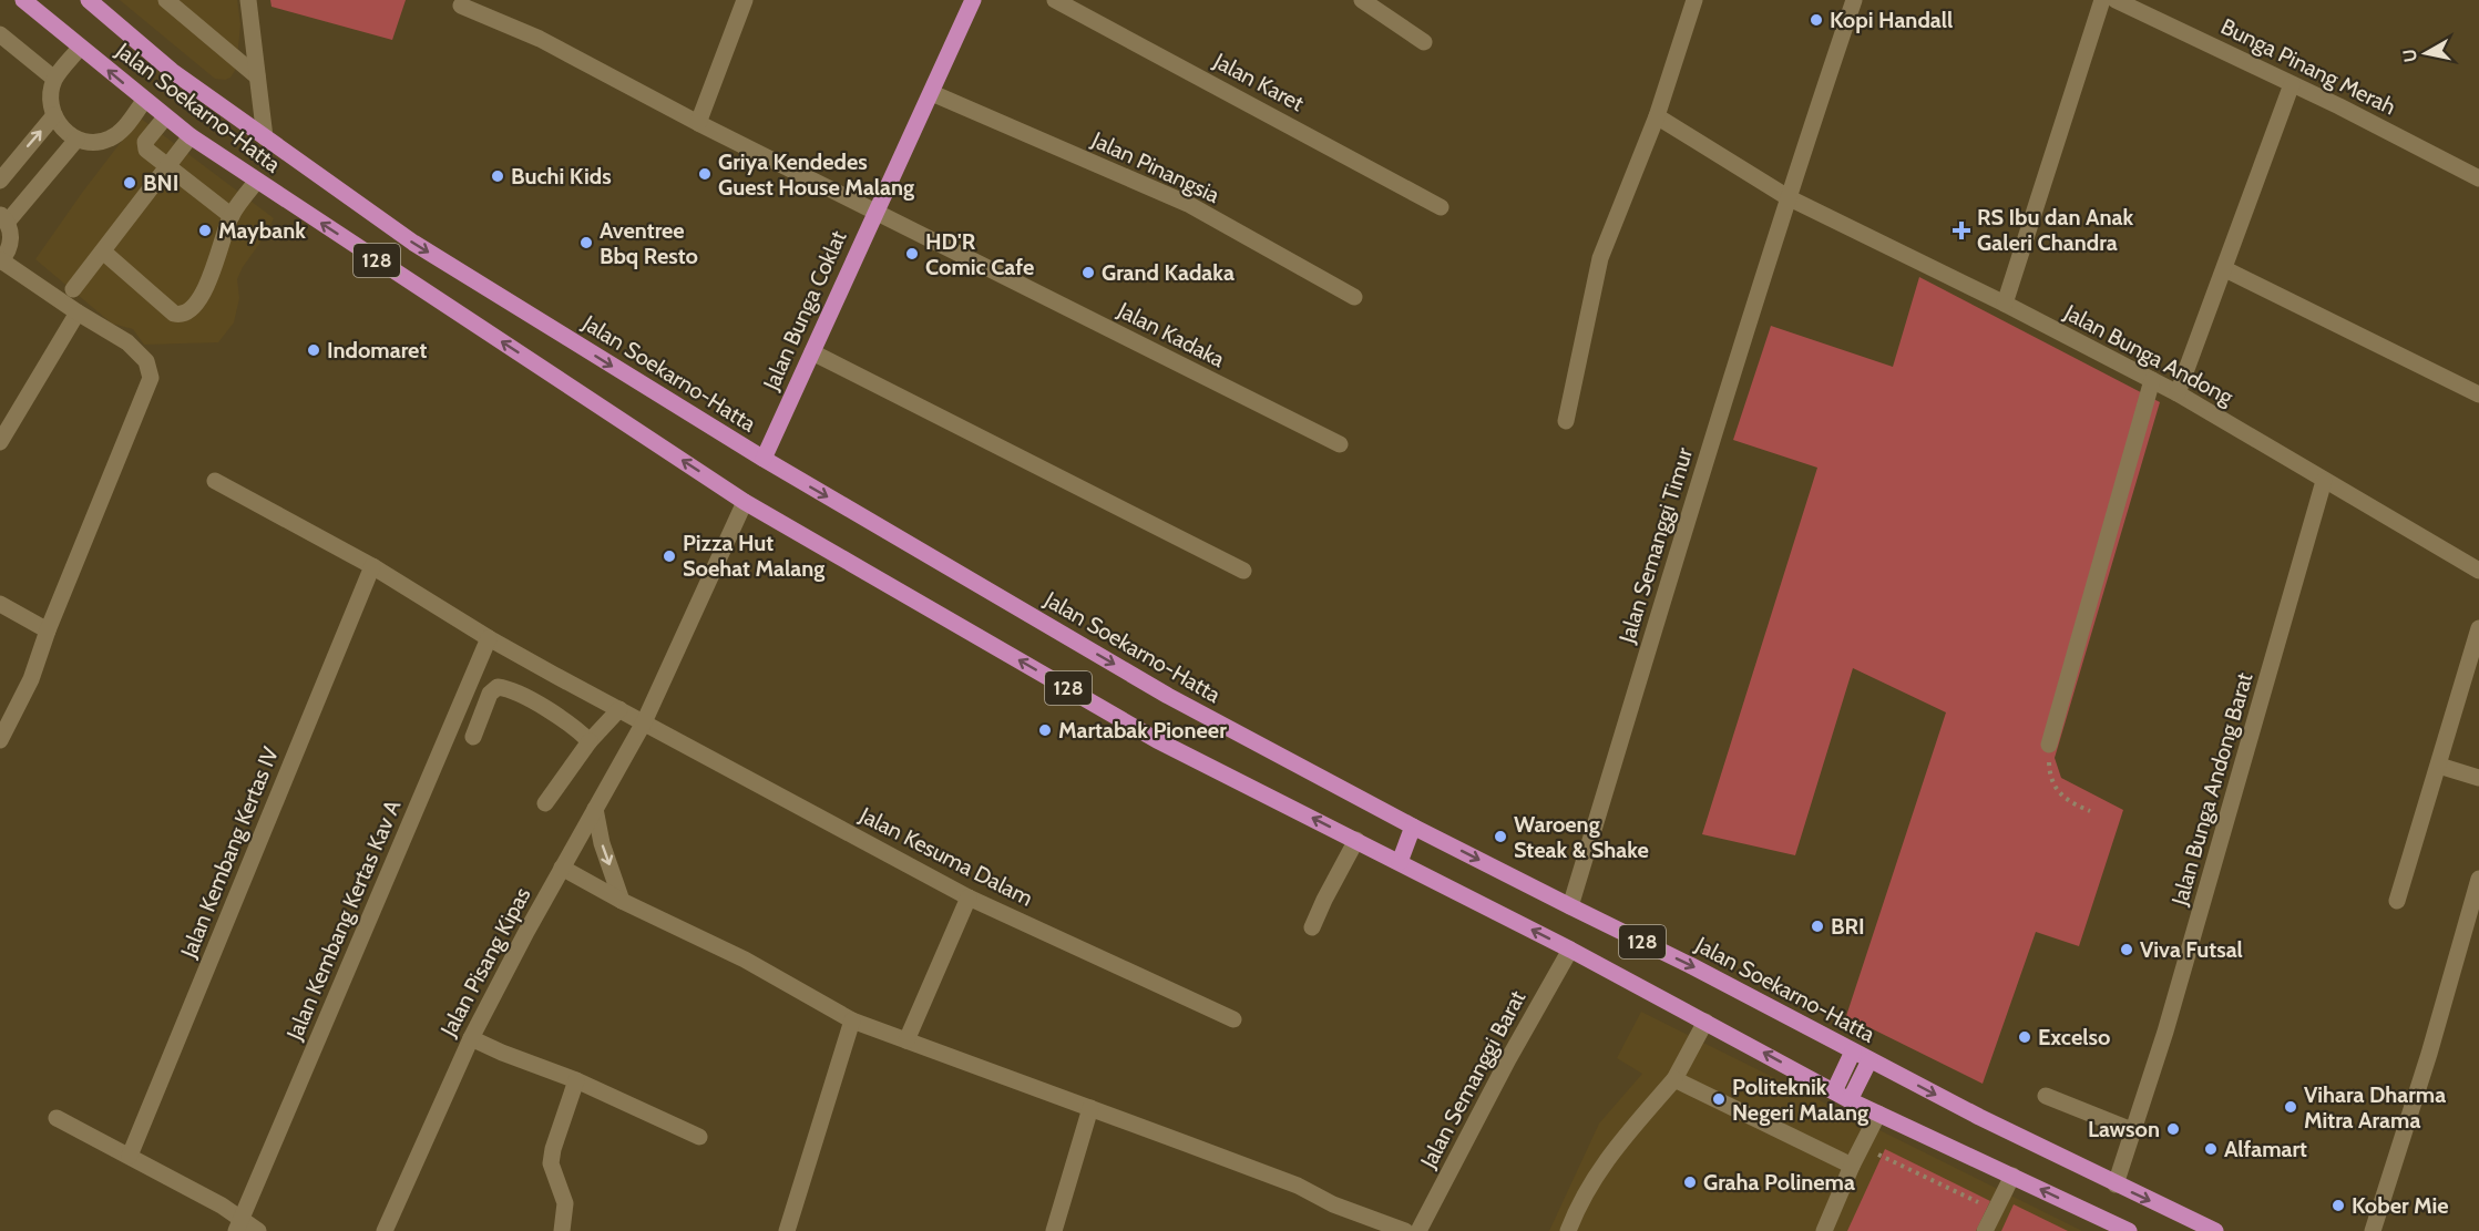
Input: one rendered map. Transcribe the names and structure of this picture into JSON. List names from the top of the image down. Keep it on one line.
{"streets":{"main road":["Jalan Soekarno-Hatta","128","Jalan Bunga Coklat"],"street":["Bunga Pinang Merah","Jalan Karet","Jalan Pinangsia","Jalan Kadaka","Jalan Bunga Andong","Jalan Semanggi Timur","Jalan Bunga Andong Barat","Jalan Kembang Kertas IV","Jalan Kesuma Dalam","Jalan Kembang Kertas Kav A","Jalan Pisang Kipas","Jalan Semanggi Barat"]},"crossings":[["Jalan Soekarno-Hatta","Jalan Bunga Coklat"],["Jalan Soekarno-Hatta","Jalan Semanggi Timur"],["Jalan Soekarno-Hatta","Jalan Bunga Andong Barat"],["Jalan Soekarno-Hatta","Jalan Semanggi Barat"],["Jalan Pinangsia","Jalan Bunga Coklat"],["Jalan Bunga Coklat","Jalan Kadaka"],["Jalan Bunga Andong","Jalan Semanggi Timur"],["Jalan Bunga Andong","Jalan Bunga Andong Barat"],["Jalan Kembang Kertas IV","Jalan Kesuma Dalam"],["Jalan Kesuma Dalam","Jalan Kembang Kertas Kav A"],["Jalan Kesuma Dalam","Jalan Pisang Kipas"]],"places":{"other":["Kopi Handall","Griya Kendedes Guest House Malang","Buchi Kids","BNI","Maybank","Aventree Bbq Resto","HD'R Comic Cafe","Grand Kadaka","Indomaret","Pizza Hut Soehat Malang","Martabak Pioneer","Waroeng Steak & Shake","BRI","Viva Futsal","Excelso","Politeknik Negeri Malang","Vihara Dharma Mitra Arama","Lawson","Alfamart","Graha Polinema","Kober Mie"],"health":["RS Ibu dan Anak Galeri Chandra"]},"north":"left"}
